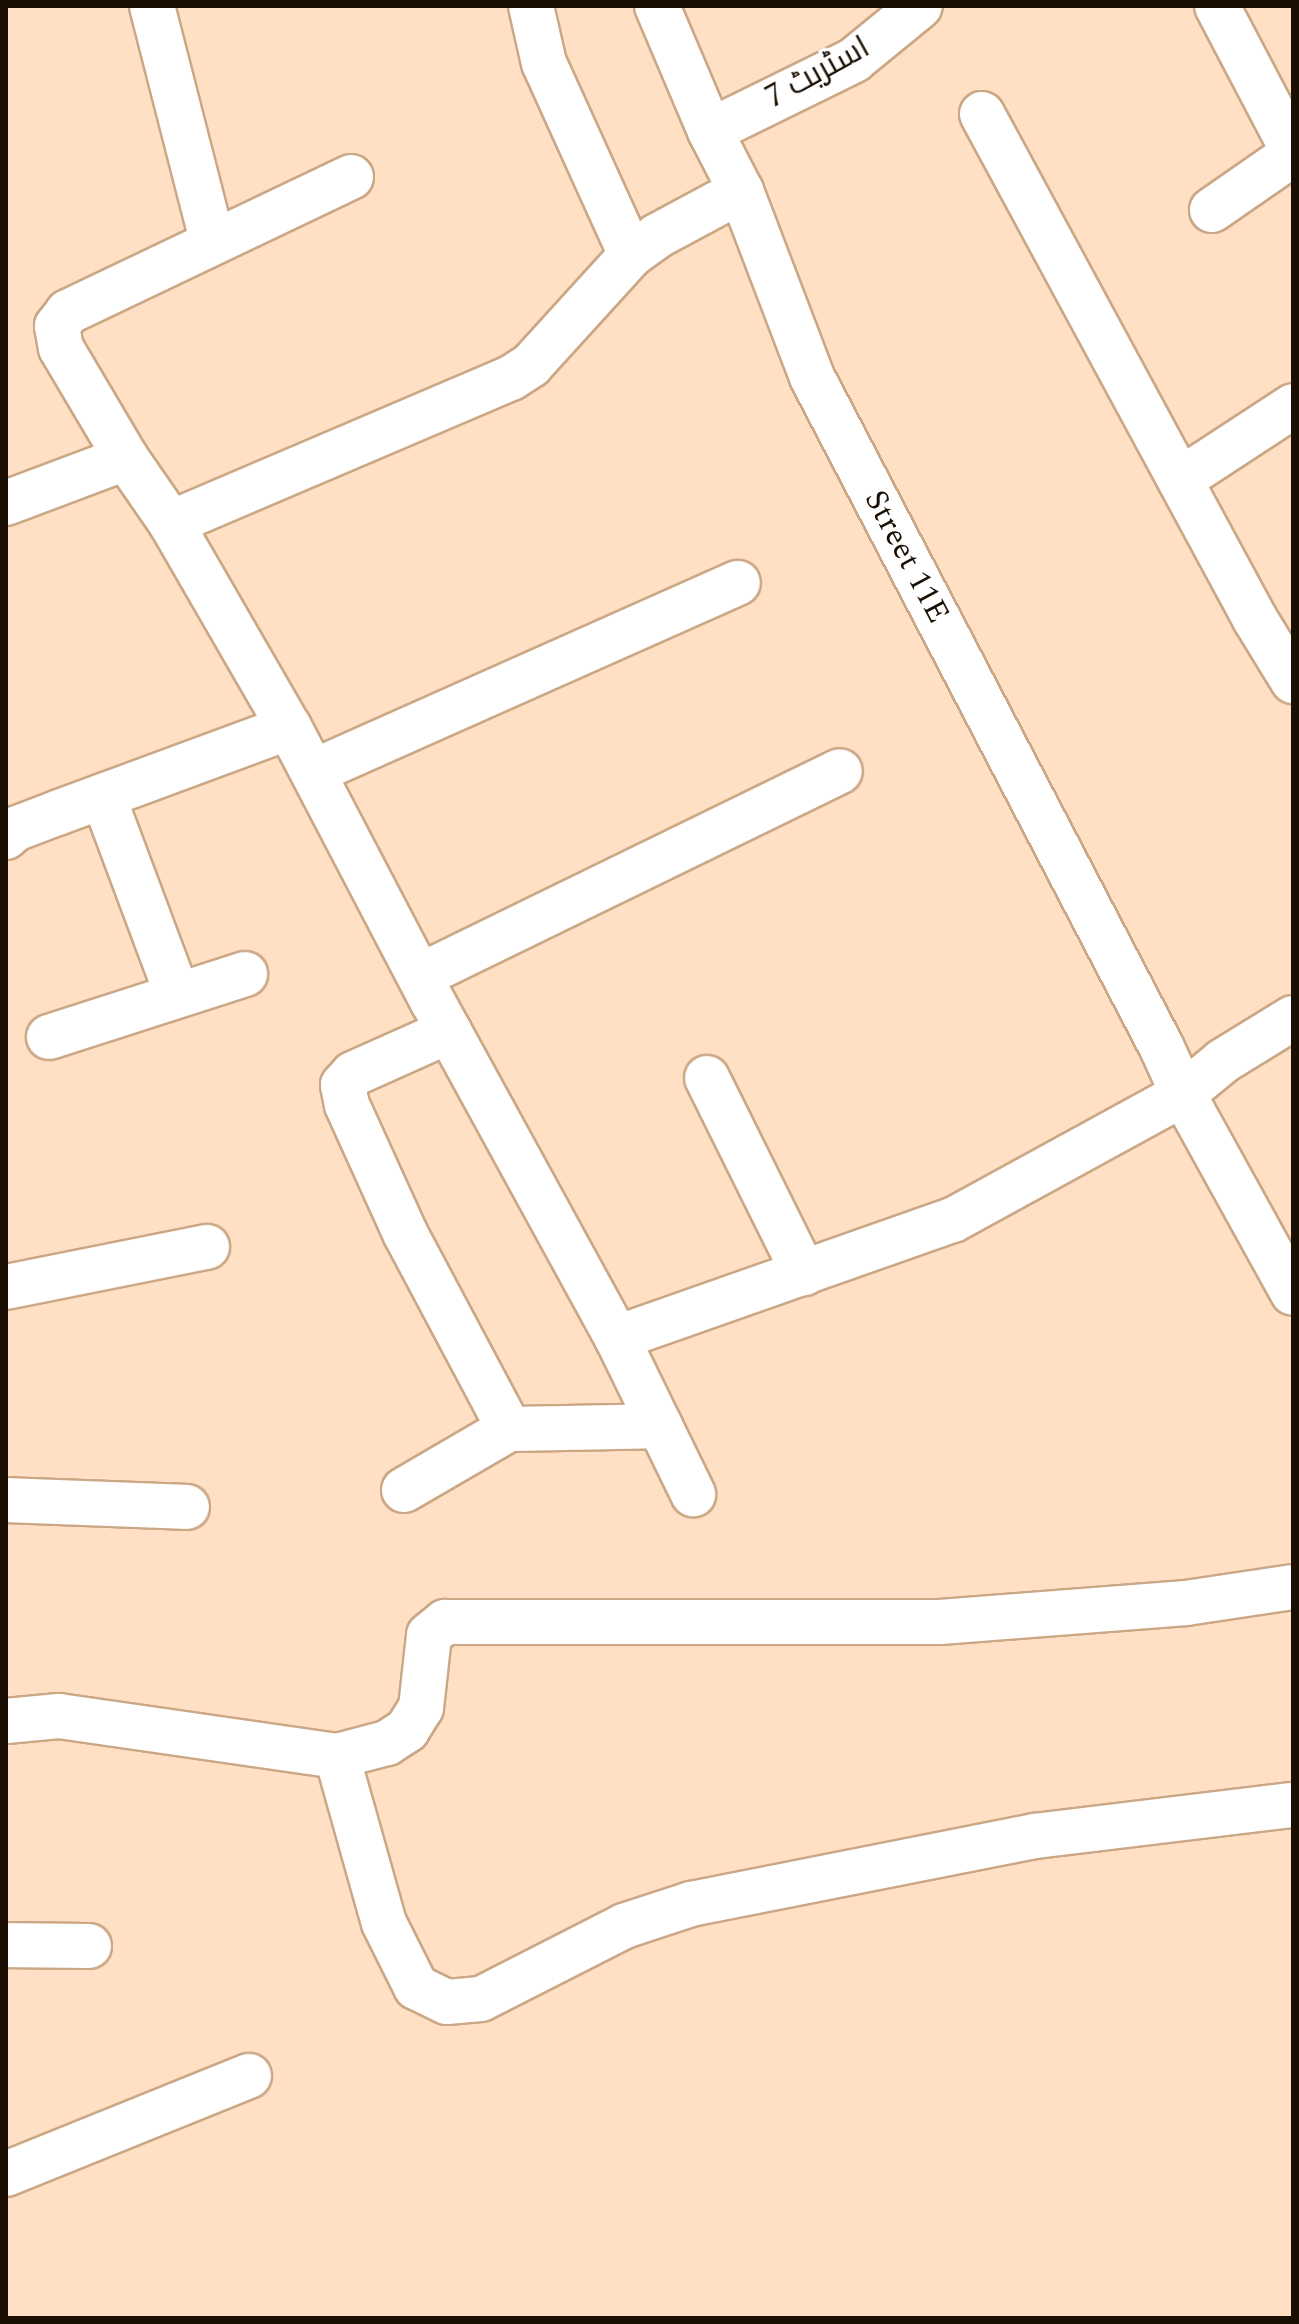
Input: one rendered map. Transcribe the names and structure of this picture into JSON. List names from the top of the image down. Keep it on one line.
{"streets":{"street":["اسٹریٹ 7","Street 11E"]},"crossings":[["اسٹریٹ 7","Street 11E"]]}
